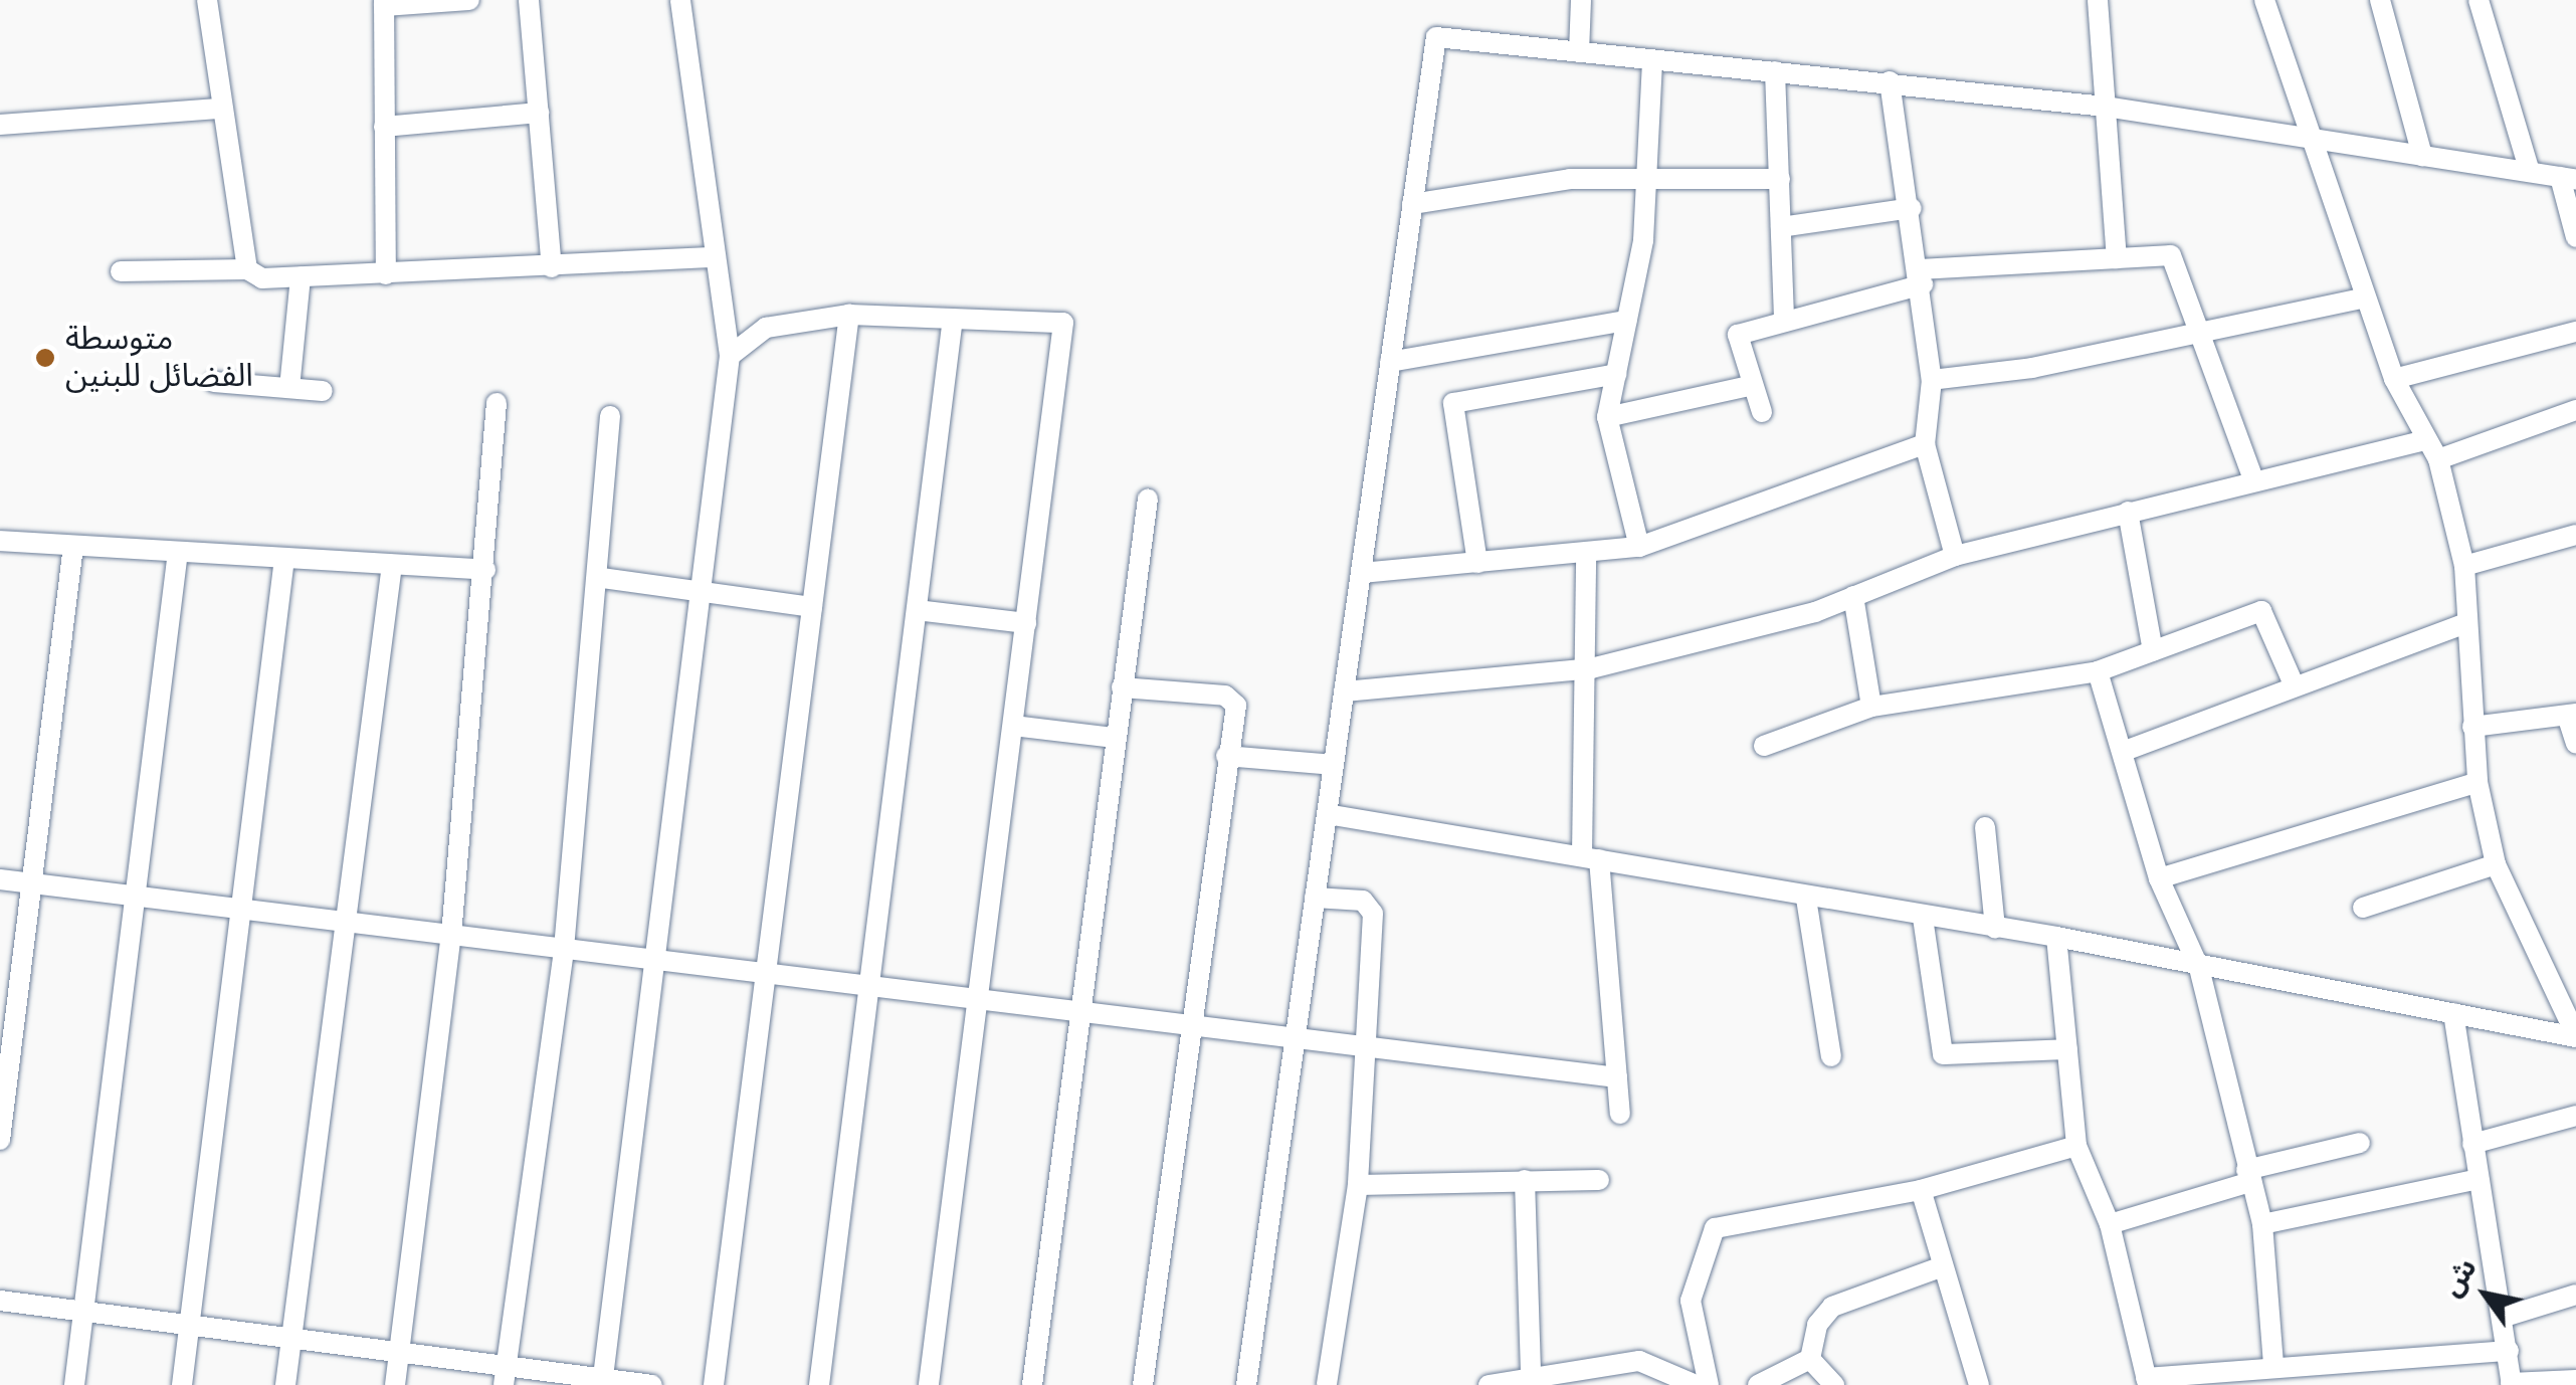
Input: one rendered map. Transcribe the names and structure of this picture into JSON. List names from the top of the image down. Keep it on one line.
{"places":["متوسطة الفضائل للبنين"],"north":"top left"}
